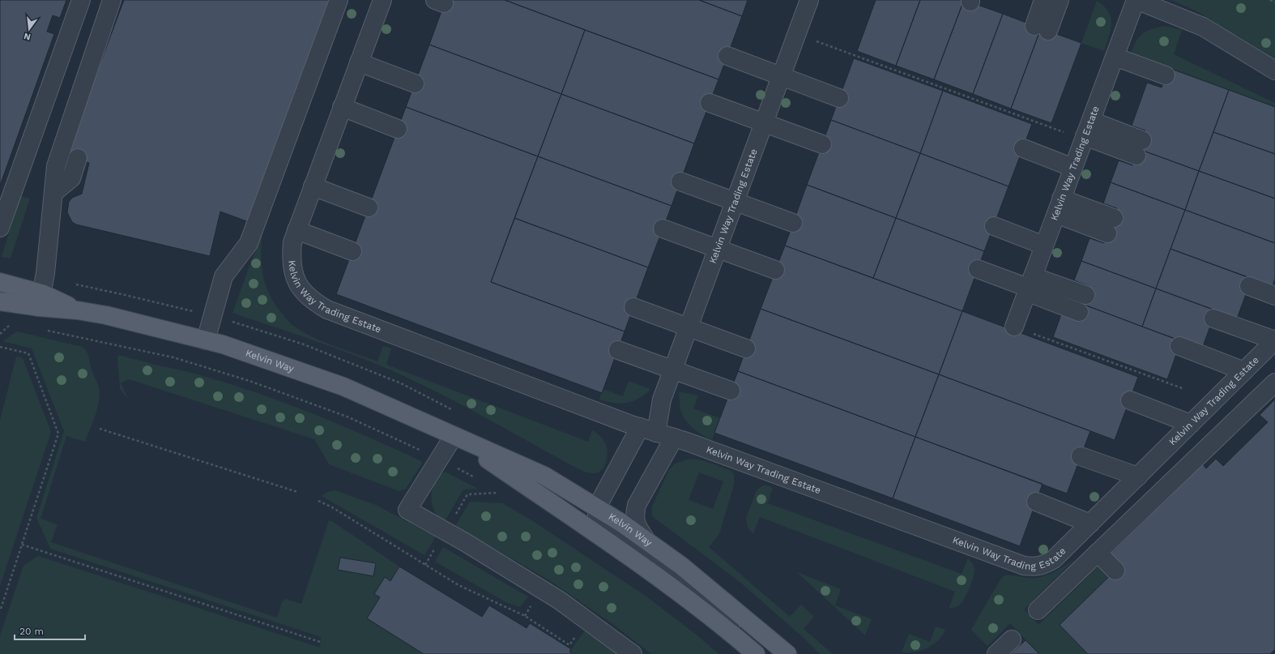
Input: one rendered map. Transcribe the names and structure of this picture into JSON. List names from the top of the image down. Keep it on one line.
{"streets":{"main road":["Kelvin Way"],"street":["Kelvin Way Trading Estate"]},"scale_bar":"20 m","north":"bottom"}
